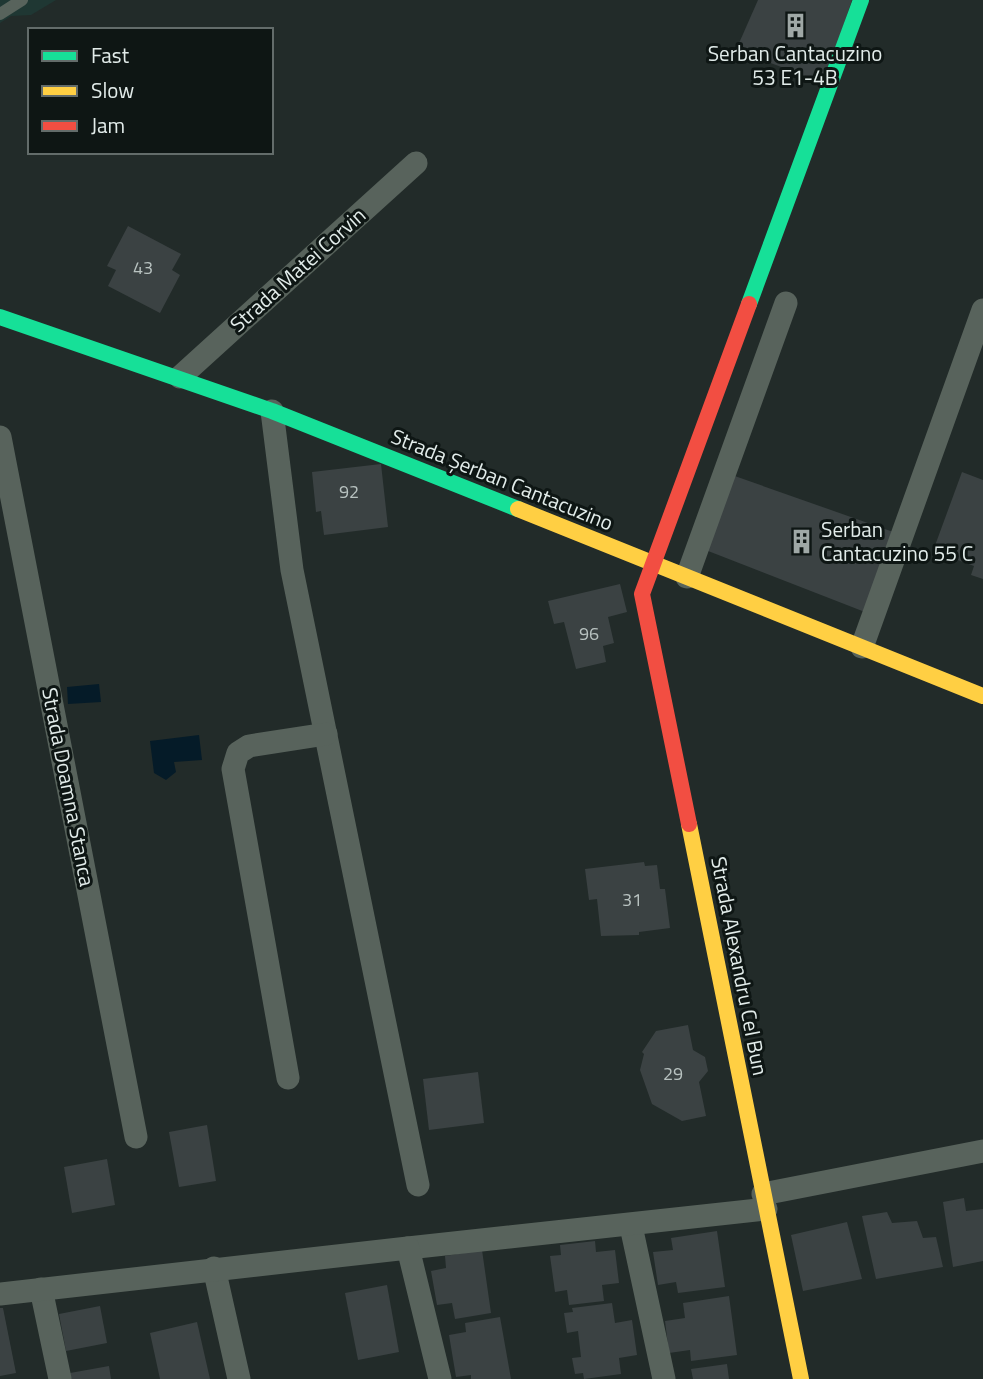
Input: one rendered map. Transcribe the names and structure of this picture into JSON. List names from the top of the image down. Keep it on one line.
{"streets":{"street":["Strada Matei Corvin","Strada Șerban Cantacuzino","Strada Doamna Stanca","Strada Alexandru Cel Bun"]},"crossings":[["Strada Matei Corvin","Strada Șerban Cantacuzino"],["Strada Șerban Cantacuzino","Strada Alexandru Cel Bun"]],"places":{"building":["Serban Cantacuzino 53 E1-4B","Serban Cantacuzino 55 C"]},"house_numbers":["43","92","96","31","29"],"legend":["Fast","Slow","Jam"]}
